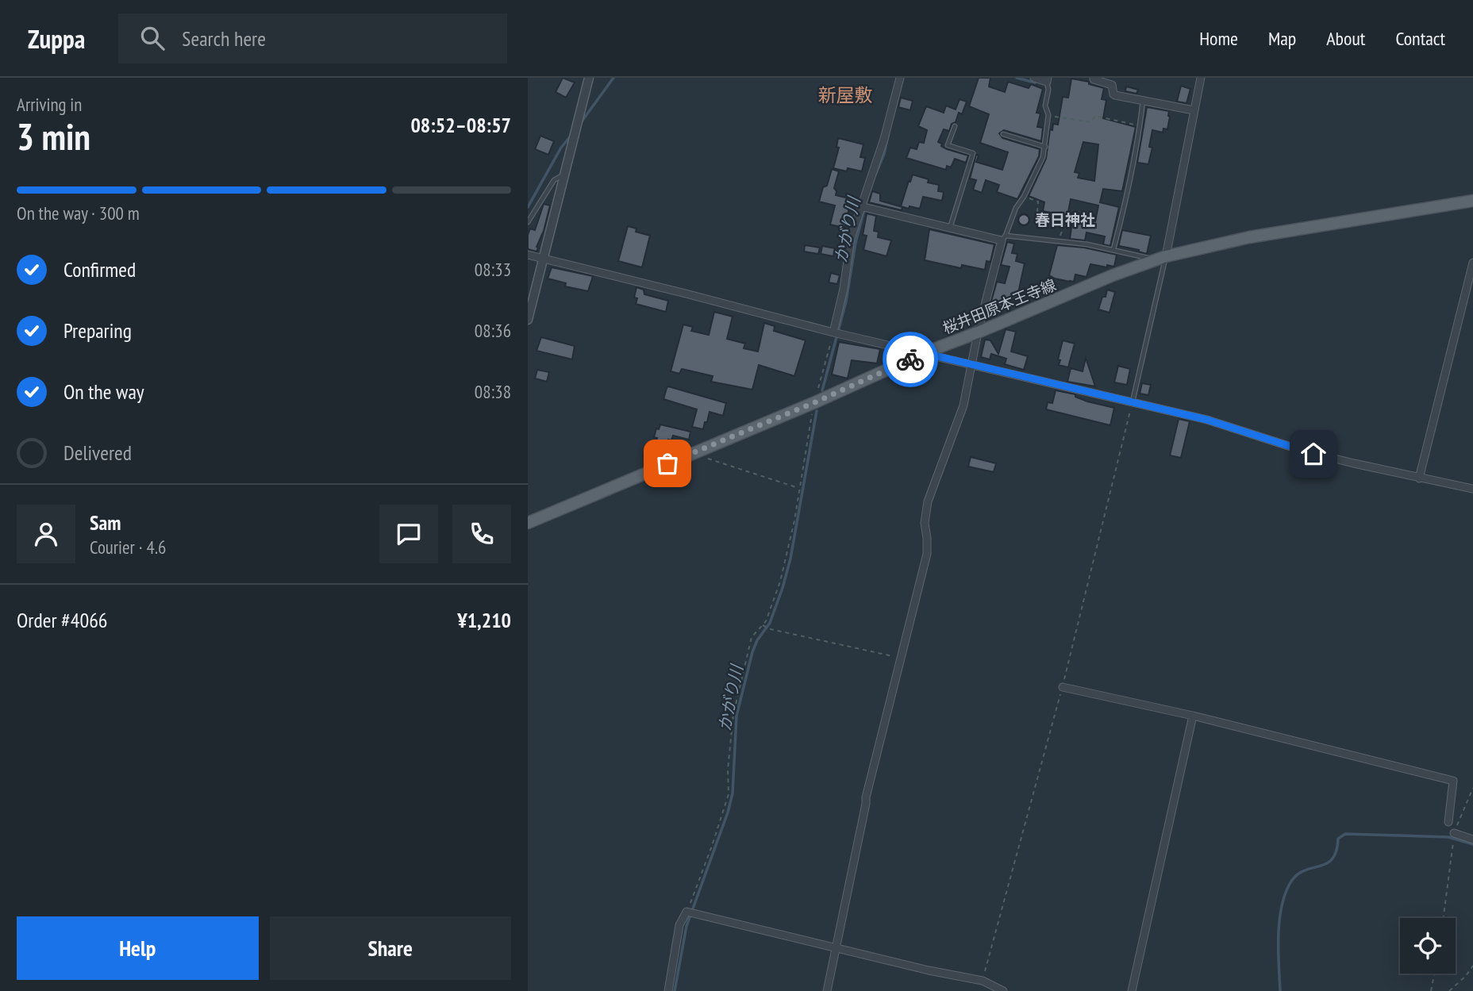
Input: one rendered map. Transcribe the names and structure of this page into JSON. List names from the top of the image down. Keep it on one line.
{"streets":{"main road":["桜井田原本王寺線"]},"districts":["新屋敷"],"water":["かがり川"],"places":["春日神社"],"page":{"header":"Zuppa","search":"Search here","nav":["Home","Map","About","Contact"],"heading":["3 min","Arriving in","08:52–08:57"],"panel":["Sam","Courier · 4.6","Order #4066","¥1,210"],"bar":"On the way · 300 m","list":[["Confirmed","08:33"],["Preparing","08:36"],["On the way","08:38"],"Delivered"],"buttons":["Help","Share"]}}
